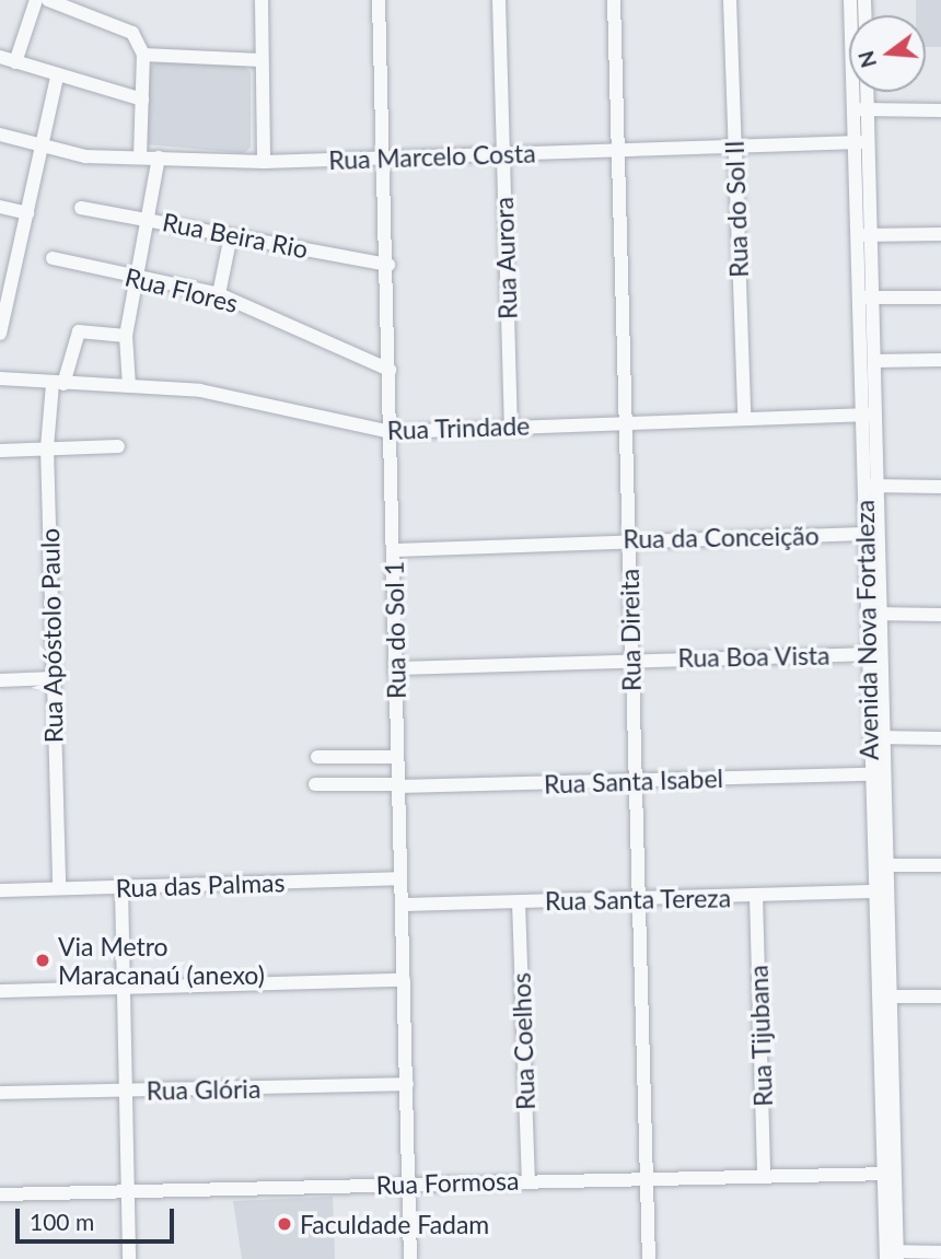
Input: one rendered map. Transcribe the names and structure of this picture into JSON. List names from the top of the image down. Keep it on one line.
{"streets":{"street":["Rua Marcelo Costa","Rua do Sol II","Rua Beira Rio","Rua Aurora","Rua Flores","Rua Trindade","Rua da Conceição","Rua do Sol 1","Rua Direita","Avenida Nova Fortaleza","Rua Apóstolo Paulo","Rua Boa Vista","Rua Santa Isabel","Rua das Palmas","Rua Santa Tereza","Rua Tijubana","Rua Coelhos","Rua Glória","Rua Formosa"]},"crossings":[["Rua Marcelo Costa","Rua do Sol II"],["Rua Marcelo Costa","Rua Aurora"],["Rua Marcelo Costa","Rua do Sol 1"],["Rua Marcelo Costa","Rua Direita"],["Rua Marcelo Costa","Avenida Nova Fortaleza"],["Rua do Sol II","Rua Trindade"],["Rua Beira Rio","Rua do Sol 1"],["Rua Aurora","Rua Trindade"],["Rua Flores","Rua do Sol 1"],["Rua Trindade","Rua do Sol 1"],["Rua Trindade","Rua Direita"],["Rua Trindade","Avenida Nova Fortaleza"],["Rua Trindade","Rua Apóstolo Paulo"],["Rua da Conceição","Rua do Sol 1"],["Rua da Conceição","Rua Direita"],["Rua da Conceição","Avenida Nova Fortaleza"],["Rua do Sol 1","Rua Boa Vista"],["Rua do Sol 1","Rua Santa Isabel"],["Rua do Sol 1","Rua das Palmas"],["Rua do Sol 1","Rua Santa Tereza"],["Rua do Sol 1","Rua Glória"],["Rua do Sol 1","Rua Formosa"],["Rua Direita","Rua Boa Vista"],["Rua Direita","Rua Santa Isabel"],["Rua Direita","Rua Santa Tereza"],["Rua Direita","Rua Formosa"],["Avenida Nova Fortaleza","Rua Boa Vista"],["Avenida Nova Fortaleza","Rua Santa Isabel"],["Avenida Nova Fortaleza","Rua Santa Tereza"],["Avenida Nova Fortaleza","Rua Formosa"],["Rua Apóstolo Paulo","Rua das Palmas"],["Rua Santa Tereza","Rua Tijubana"],["Rua Santa Tereza","Rua Coelhos"],["Rua Tijubana","Rua Formosa"],["Rua Coelhos","Rua Formosa"]],"places":["Via Metro Maracanaú (anexo)","Faculdade Fadam"],"scale_bar":"100 m","north":"left"}
